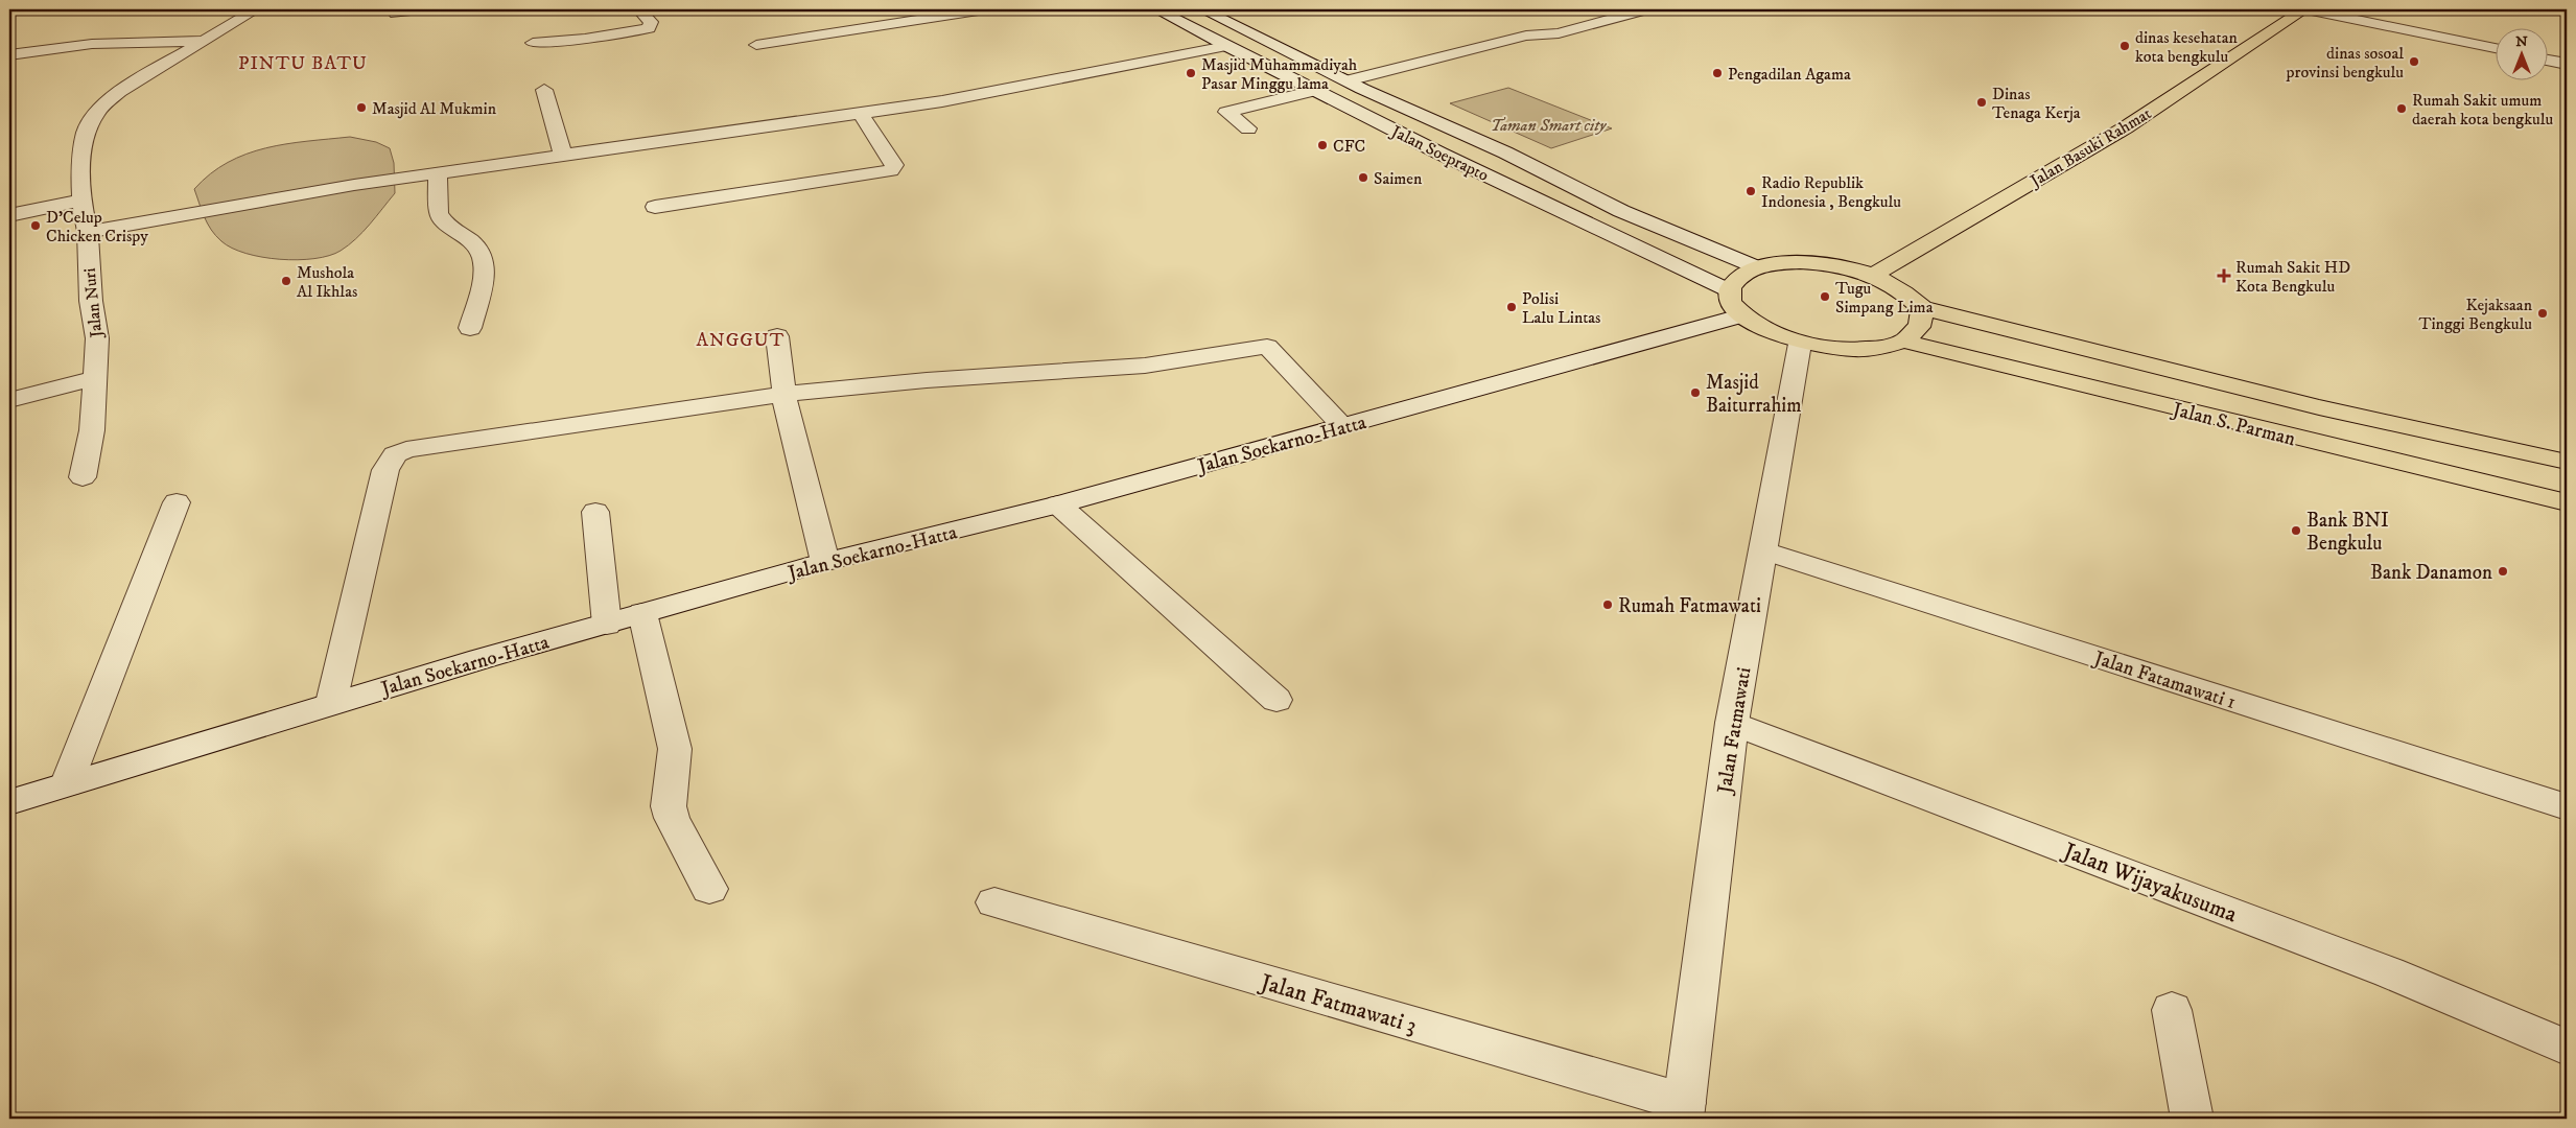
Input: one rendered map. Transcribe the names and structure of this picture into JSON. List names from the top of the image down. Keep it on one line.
{"streets":{"main road":["Jalan Basuki Rahmat","Jalan S. Parman"],"street":["Jalan Soeprapto","Jalan Nuri","Jalan Soekarno-Hatta","Jalan Fatamawati 1","Jalan Fatmawati","Jalan Wijayakusuma","Jalan Fatmawati 3"]},"crossings":[["Jalan Soeprapto","Jalan Soekarno-Hatta"],["Jalan Fatamawati 1","Jalan Fatmawati"],["Jalan Fatmawati","Jalan Wijayakusuma"],["Jalan Fatmawati","Jalan Fatmawati 3"]],"districts":["PINTU BATU","ANGGUT"],"parks":["Taman Smart city"],"places":{"other":["dinas kesehatan kota bengkulu","dinas sosoal provinsi bengkulu","Masjid Muhammadiyah Pasar Minggu lama","Pengadilan Agama","Dinas Tenaga Kerja","Masjid Al Mukmin","Rumah Sakit umum daerah kota bengkulu","CFC","Saimen","Radio Republik Indonesia , Bengkulu","D'Celup Chicken Crispy","Mushola Al Ikhlas","Tugu Simpang Lima","Polisi Lalu Lintas","Kejaksaan Tinggi Bengkulu","Masjid Baiturrahim","Bank BNI Bengkulu","Bank Danamon","Rumah Fatmawati"],"health":["Rumah Sakit HD Kota Bengkulu"]},"north":"top"}
